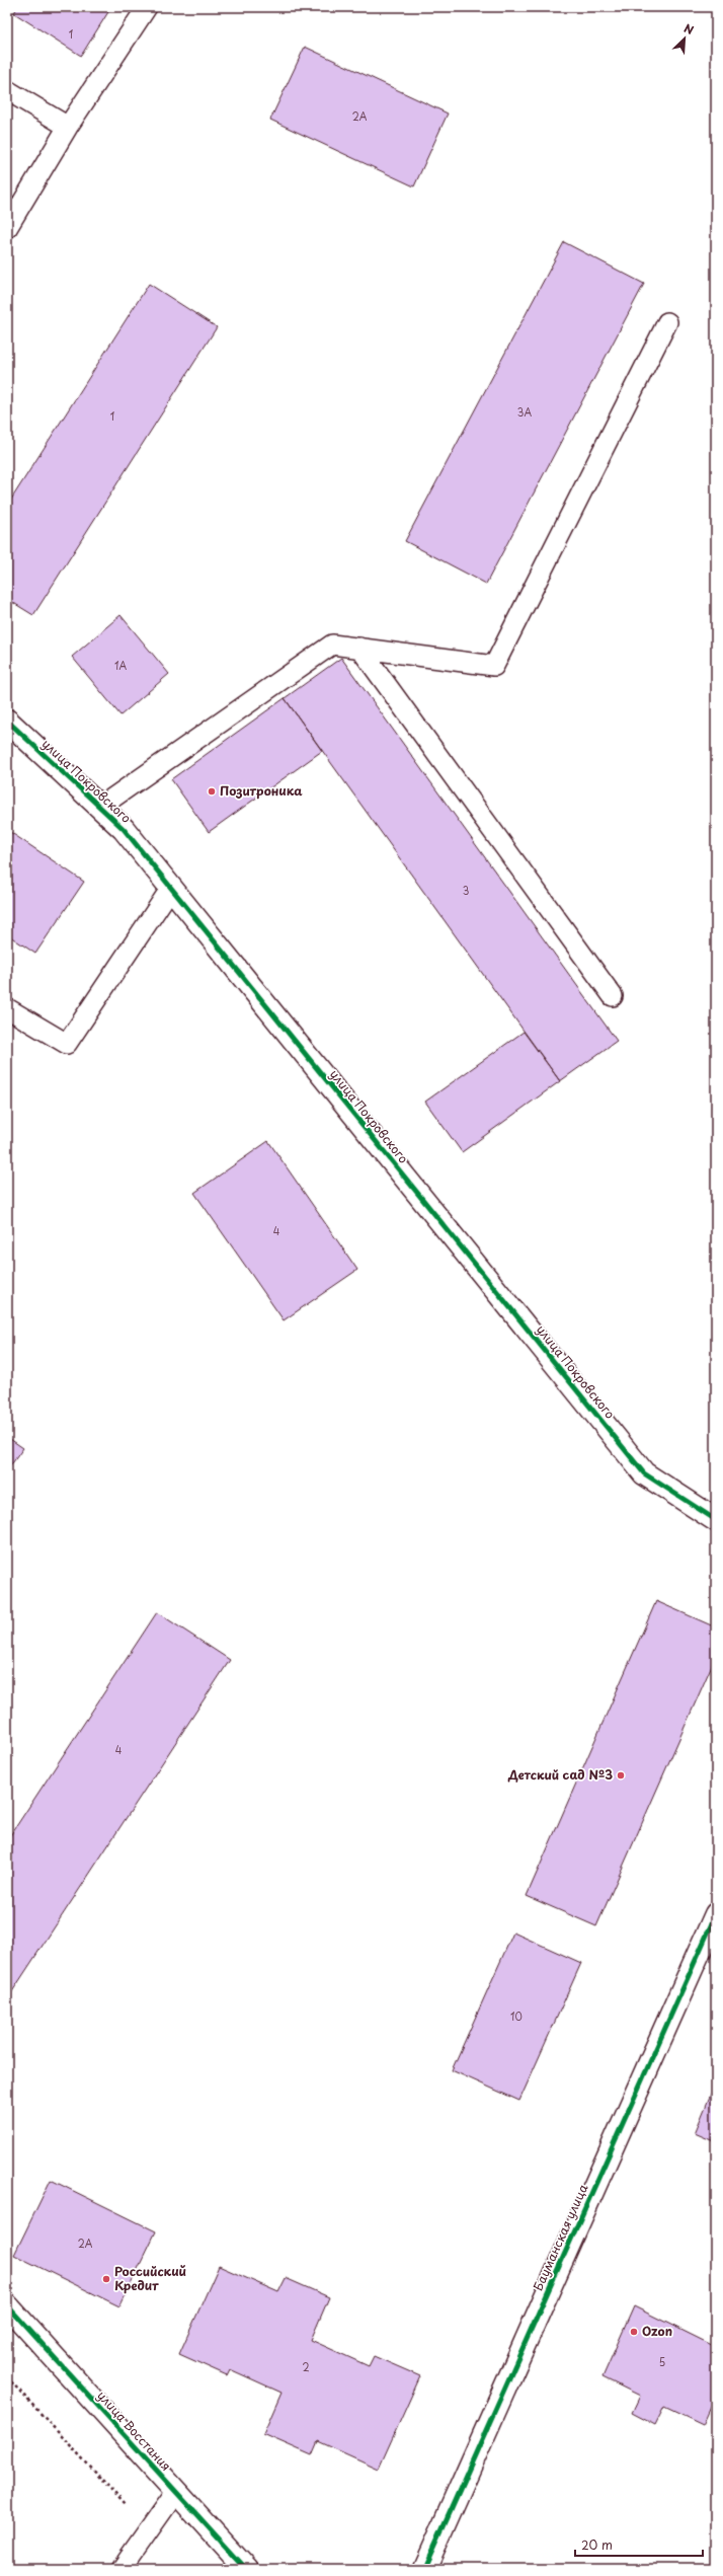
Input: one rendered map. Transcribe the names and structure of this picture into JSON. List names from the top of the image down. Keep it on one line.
{"streets":{"street":["улица Покровского","Бауманская улица","улица Восстания"]},"places":["Позитроника","Детский сад №3","Российский Кредит","Ozon"],"house_numbers":["1","2А","3А","1","1А","3","4","4","10","2А","5","2"],"scale_bar":"20 m","north":"top right"}
